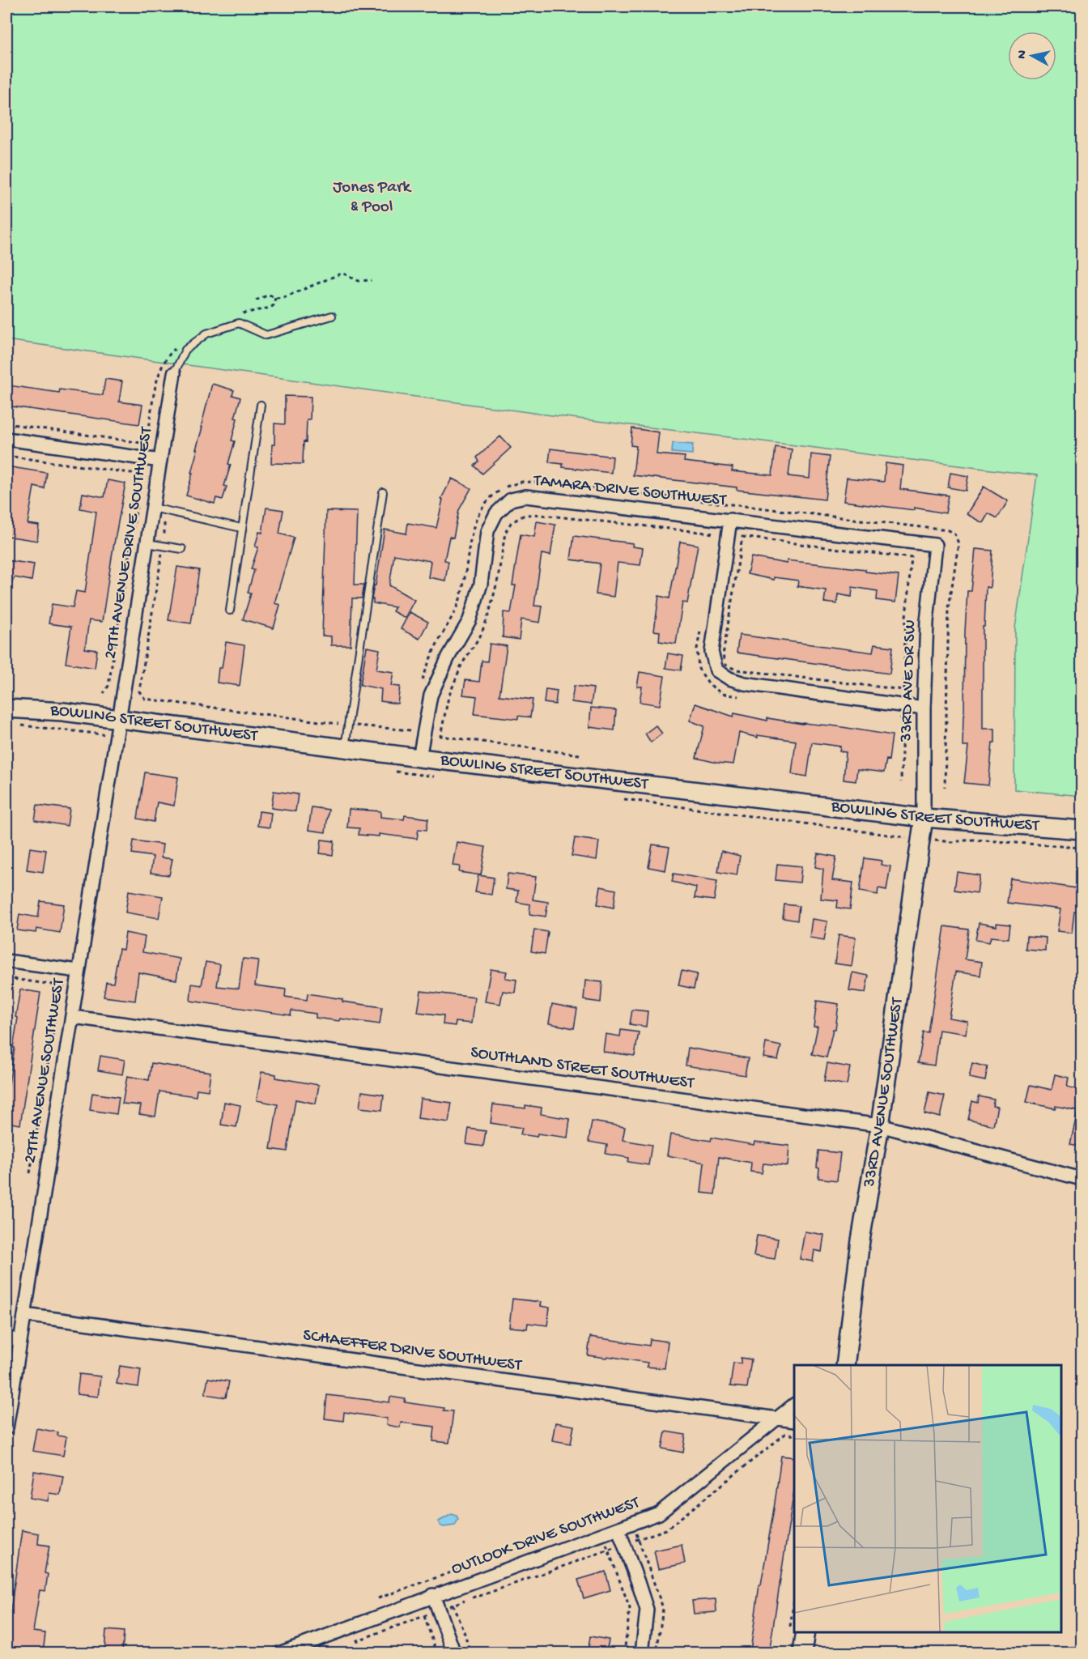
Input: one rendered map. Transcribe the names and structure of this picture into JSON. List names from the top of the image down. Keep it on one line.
{"streets":{"main road":["BOWLING STREET SOUTHWEST","33RD AVENUE SOUTHWEST"],"street":["TAMARA DRIVE SOUTHWEST","29TH AVENUE DRIVE SOUTHWEST","33RD AVE DR SW","SOUTHLAND STREET SOUTHWEST","29TH AVENUE SOUTHWEST","SCHAEFFER DRIVE SOUTHWEST","OUTLOOK DRIVE SOUTHWEST"]},"crossings":[["TAMARA DRIVE SOUTHWEST","33RD AVE DR SW"],["TAMARA DRIVE SOUTHWEST","BOWLING STREET SOUTHWEST"],["29TH AVENUE DRIVE SOUTHWEST","BOWLING STREET SOUTHWEST"],["29TH AVENUE DRIVE SOUTHWEST","29TH AVENUE SOUTHWEST"],["33RD AVE DR SW","BOWLING STREET SOUTHWEST"],["33RD AVE DR SW","33RD AVENUE SOUTHWEST"],["BOWLING STREET SOUTHWEST","29TH AVENUE SOUTHWEST"],["BOWLING STREET SOUTHWEST","33RD AVENUE SOUTHWEST"],["SOUTHLAND STREET SOUTHWEST","29TH AVENUE SOUTHWEST"],["SOUTHLAND STREET SOUTHWEST","33RD AVENUE SOUTHWEST"],["29TH AVENUE SOUTHWEST","SCHAEFFER DRIVE SOUTHWEST"],["SCHAEFFER DRIVE SOUTHWEST","OUTLOOK DRIVE SOUTHWEST"]],"parks":["Jones Park & Pool"],"north":"left"}
